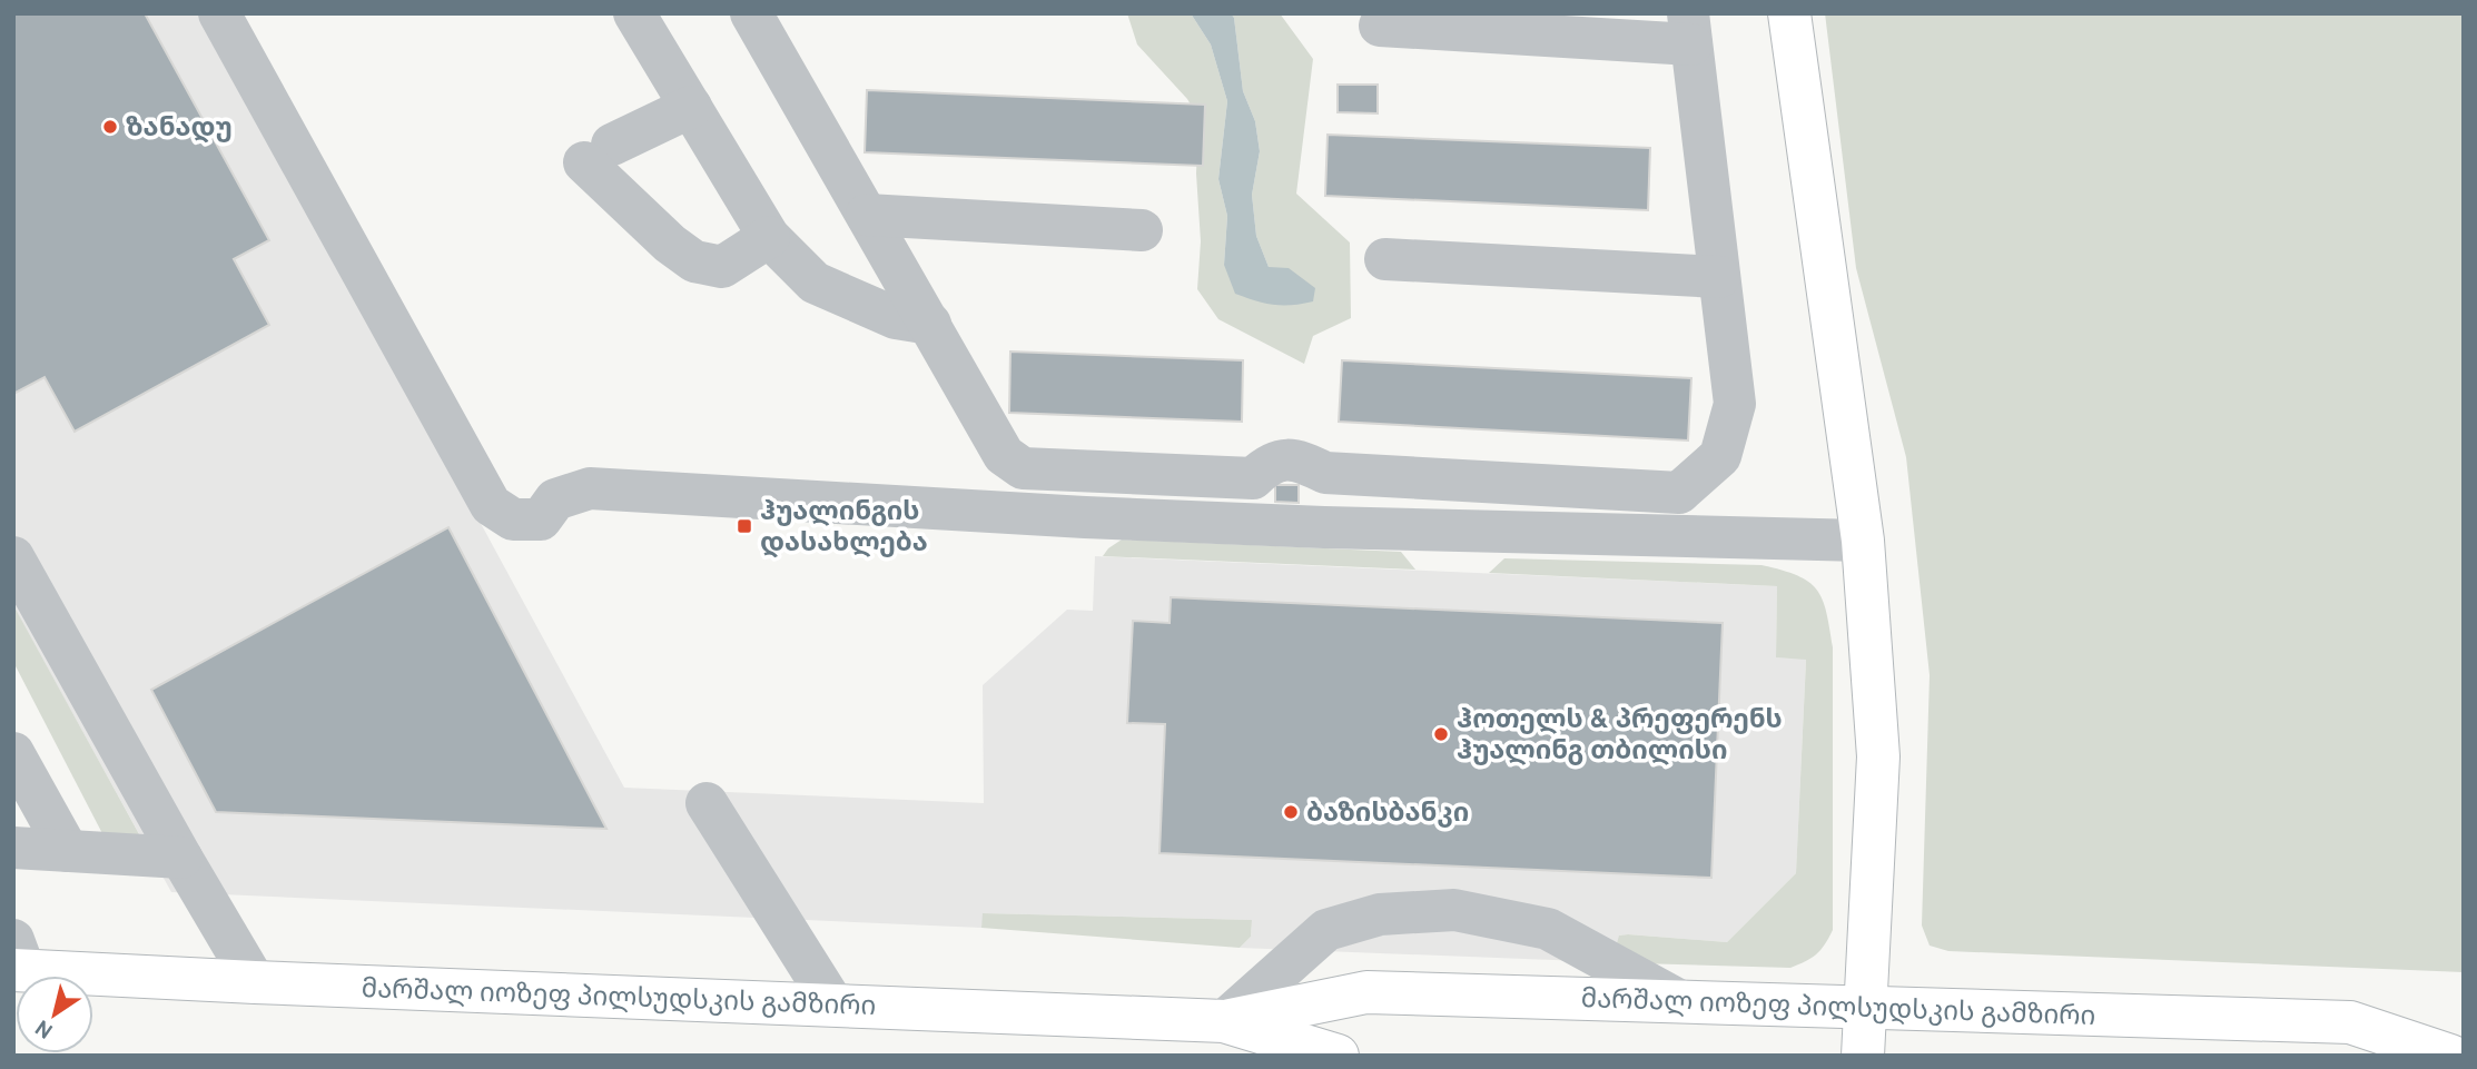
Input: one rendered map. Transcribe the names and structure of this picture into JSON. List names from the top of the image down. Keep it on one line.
{"streets":{"main road":["მარშალ იოზეფ პილსუდსკის გამზირი"]},"places":{"other":["ზანადუ","ჰოთელს & პრეფერენს ჰუალინგ თბილისი","ბაზისბანკი"],"transit":["ჰუალინგის დასახლება"]},"north":"bottom left"}
